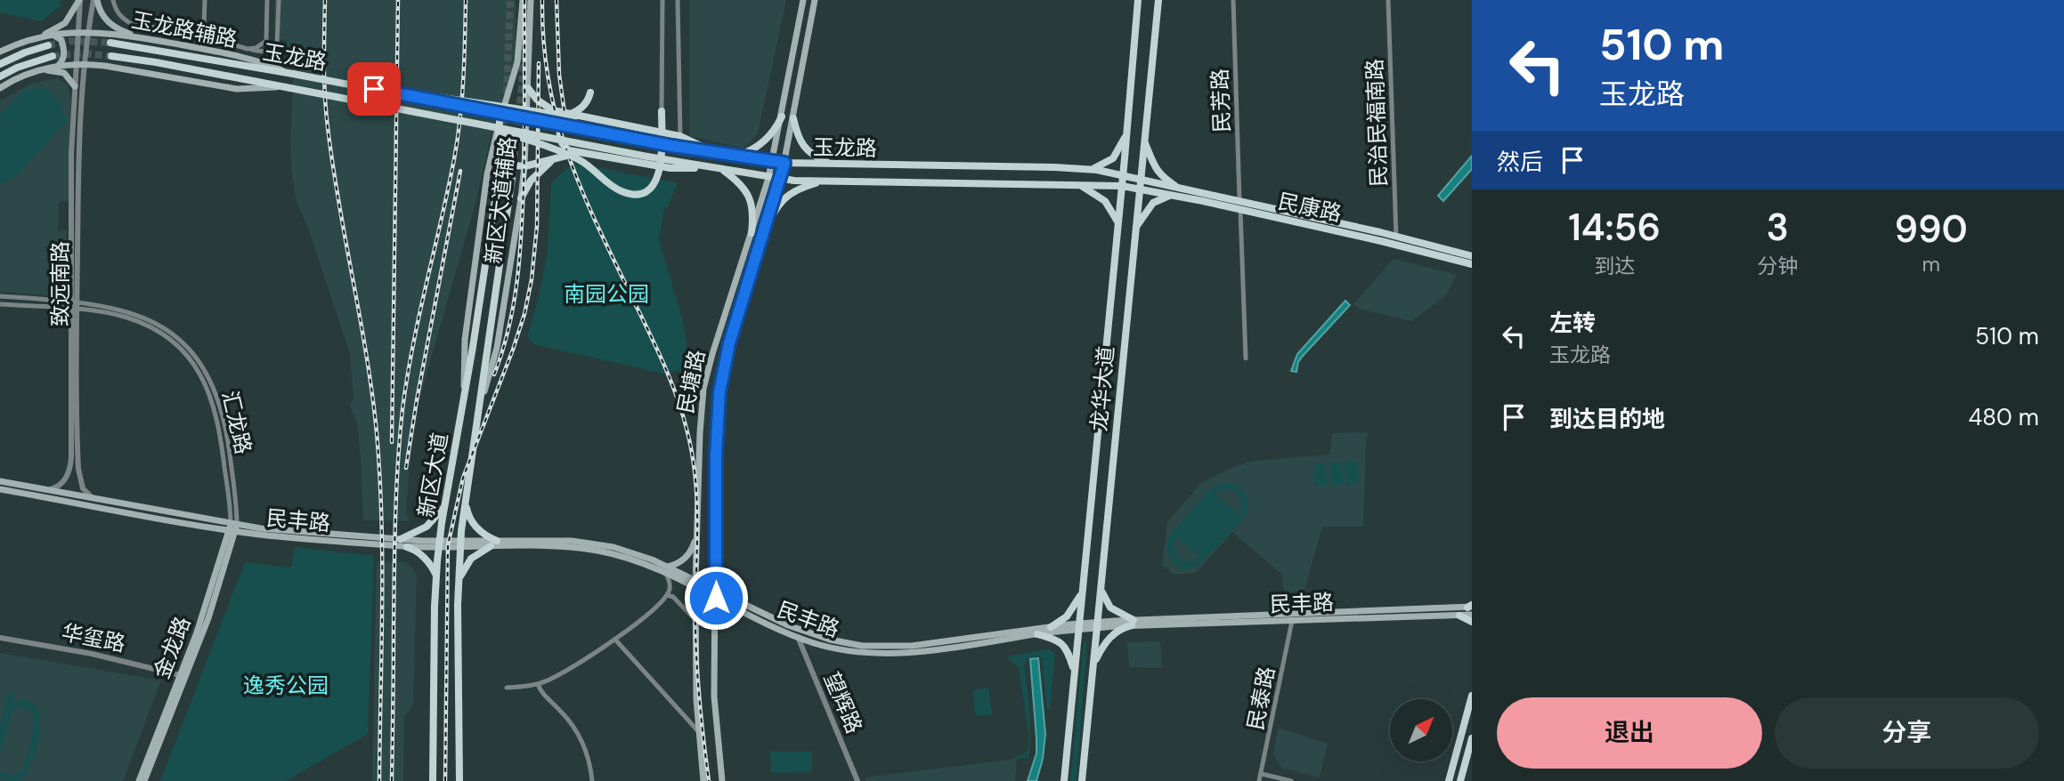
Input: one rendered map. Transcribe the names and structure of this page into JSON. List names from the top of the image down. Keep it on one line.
{"streets":{"main road":["玉龙路辅路","玉龙路","新区大道辅路","民康路","民塘路","龙华大道","新区大道","民丰路","金龙路"],"street":["民芳路","民治民福南路","致远南路","汇龙路","华玺路","民泰路","望辉路"]},"crossings":[["玉龙路辅路","玉龙路"],["玉龙路辅路","致远南路"],["玉龙路","民康路"],["玉龙路","民塘路"],["玉龙路","龙华大道"],["民芳路","民康路"],["民治民福南路","民康路"],["新区大道辅路","新区大道"],["民康路","龙华大道"],["致远南路","汇龙路"],["致远南路","民丰路"],["民塘路","民丰路"],["龙华大道","民丰路"],["汇龙路","民丰路"],["汇龙路","金龙路"],["新区大道","民丰路"],["民丰路","金龙路"],["民丰路","民泰路"],["民丰路","望辉路"],["华玺路","金龙路"]],"parks":["南园公园","逸秀公园"],"north":"top right","page":{"turn":["510 m","玉龙路"],"then":"然后","eta":["14:56","到达","3","分钟","990","m"],"list":[{"name":"左转","note":"玉龙路","value":"510 m"},{"name":"到达目的地","value":"480 m"}],"buttons":["退出","分享"]}}
